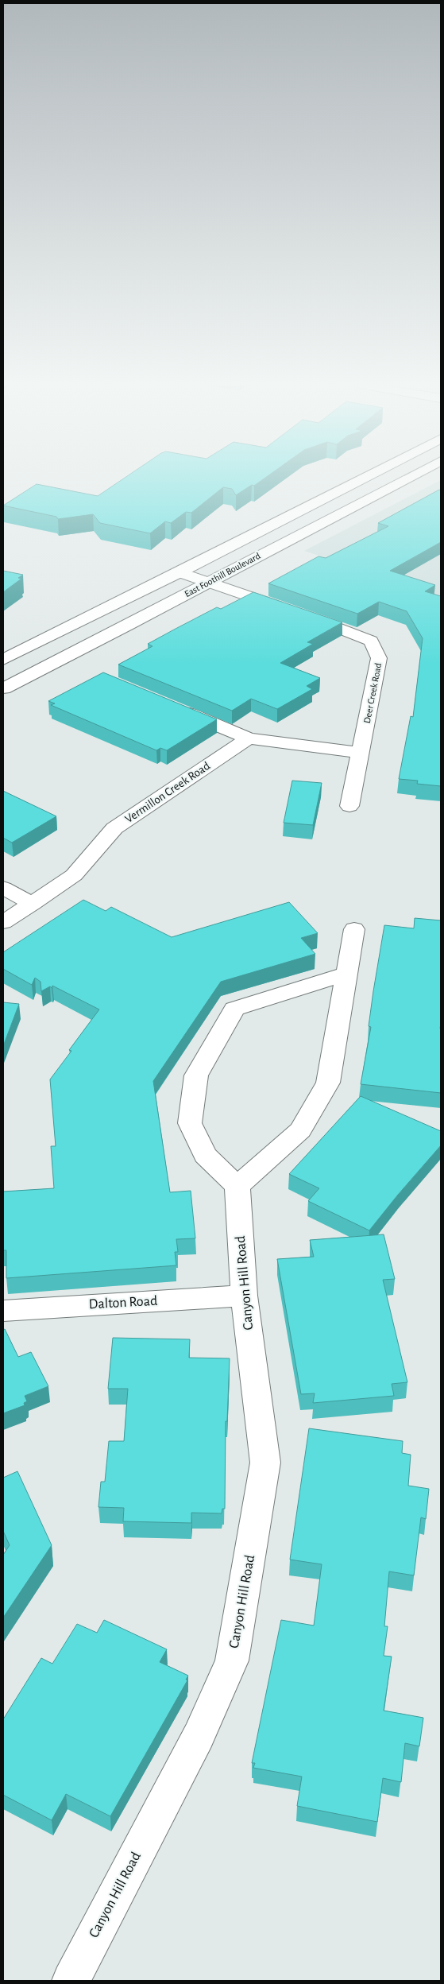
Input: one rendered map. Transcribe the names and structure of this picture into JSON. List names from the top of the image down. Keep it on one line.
{"streets":{"street":["East Foothill Boulevard","Deer Creek Road","Vermillon Creek Road","Canyon Hill Road","Dalton Road"]},"crossings":[["East Foothill Boulevard","Deer Creek Road"],["Canyon Hill Road","Dalton Road"]]}
